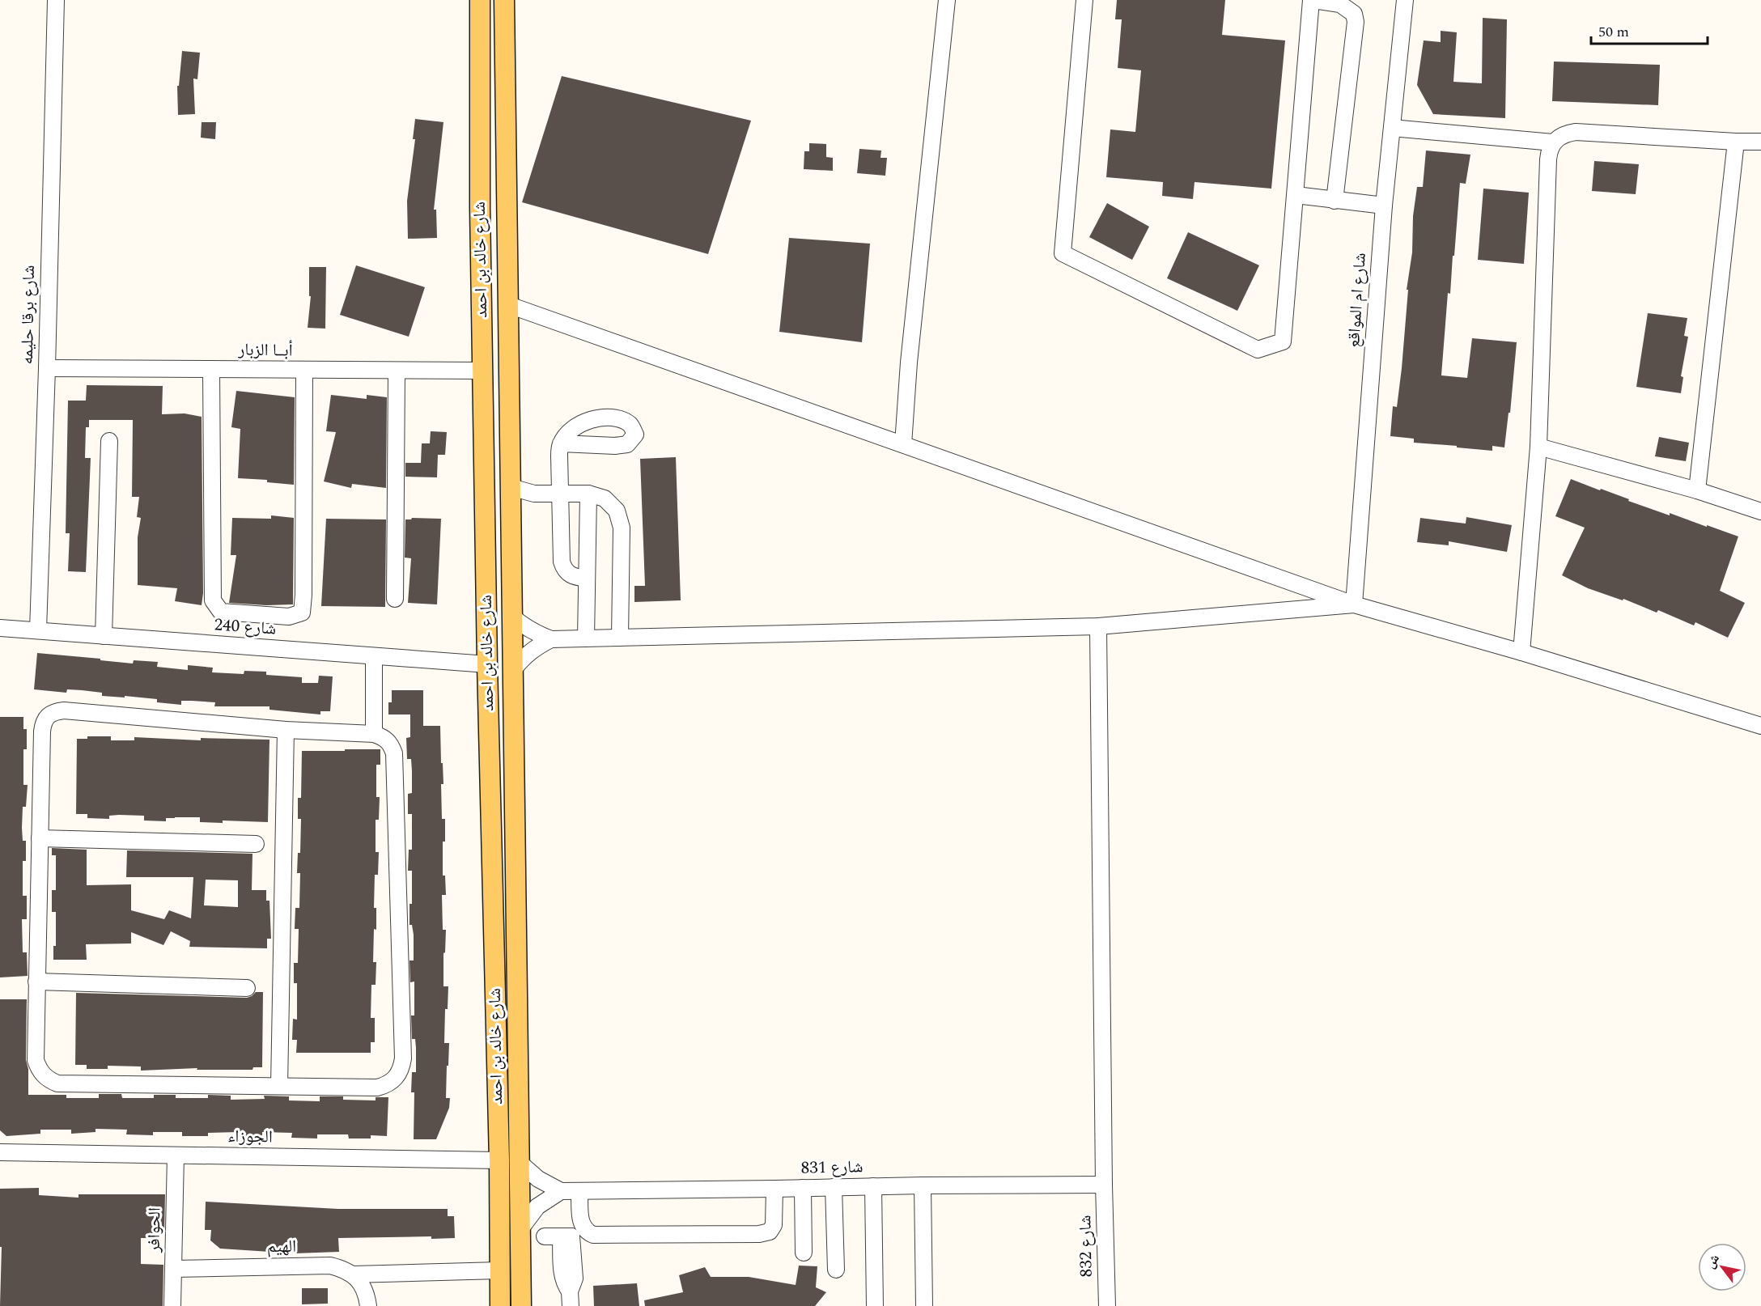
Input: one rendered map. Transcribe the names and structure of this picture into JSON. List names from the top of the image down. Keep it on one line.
{"streets":{"main road":["شارع خالد بن احمد"],"street":["شارع ام المواقع","شارع برقا حليمه","أبــا الزبار","شارع 240","الجوزاء","شارع 831","الحوافر","شارع 832","الهيم"]},"crossings":[["شارع خالد بن احمد","أبــا الزبار"],["شارع خالد بن احمد","شارع 240"],["شارع خالد بن احمد","الجوزاء"],["شارع خالد بن احمد","شارع 831"],["شارع برقا حليمه","أبــا الزبار"],["شارع برقا حليمه","شارع 240"],["الجوزاء","الحوافر"],["شارع 831","شارع 832"],["الحوافر","الهيم"]],"scale_bar":"50 m","north":"top left"}
